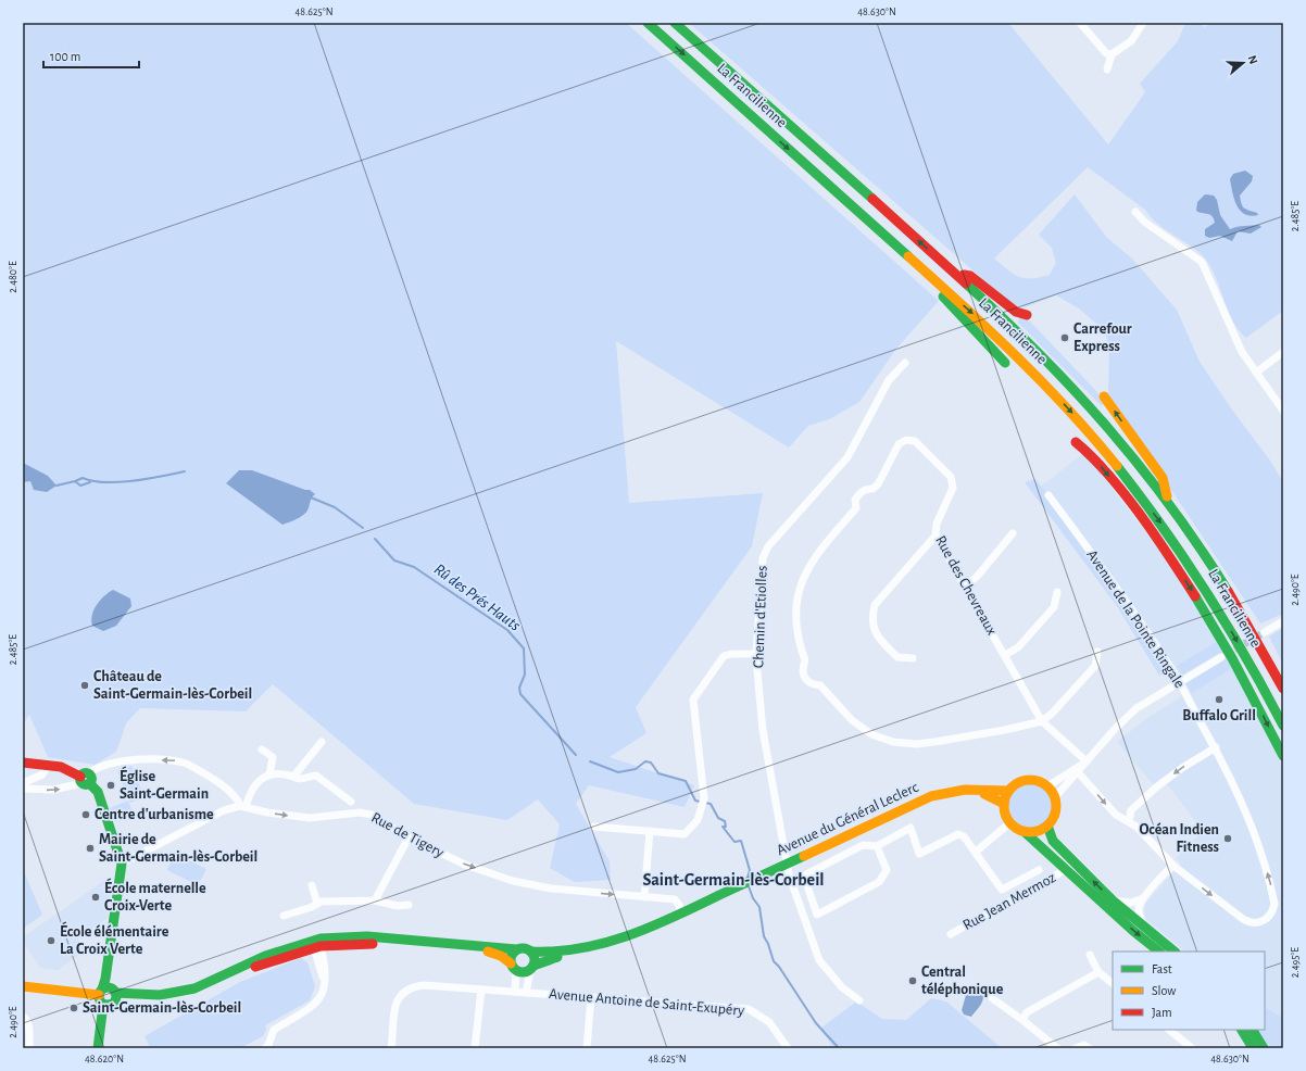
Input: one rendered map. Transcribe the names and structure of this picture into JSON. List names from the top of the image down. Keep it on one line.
{"streets":{"main road":["La Francilienne","Avenue du Général Leclerc"],"street":["Rue des Chevreaux","Chemin d'Etiolles","Avenue de la Pointe Ringale","Rue de Tigery","Rue Jean Mermoz","Avenue Antoine de Saint-Exupéry"]},"crossings":[["Chemin d'Etiolles","Avenue du Général Leclerc"],["Avenue du Général Leclerc","Rue de Tigery"]],"districts":["Saint-Germain-lès-Corbeil"],"water":["Rû des Prés Hauts"],"places":["Carrefour Express","Château de Saint-Germain-lès-Corbeil","Buffalo Grill","Église Saint-Germain","Centre d'urbanisme","Océan Indien Fitness","Mairie de Saint-Germain-lès-Corbeil","École maternelle Croix-Verte","École élémentaire La Croix Verte","Central téléphonique","Saint-Germain-lès-Corbeil"],"legend":["Fast","Slow","Jam"],"scale_bar":"100 m","north":"right","coordinates":["48.625°N","48.630°N","2.485°E","2.480°E","2.490°E","2.495°E","48.620°N"]}
